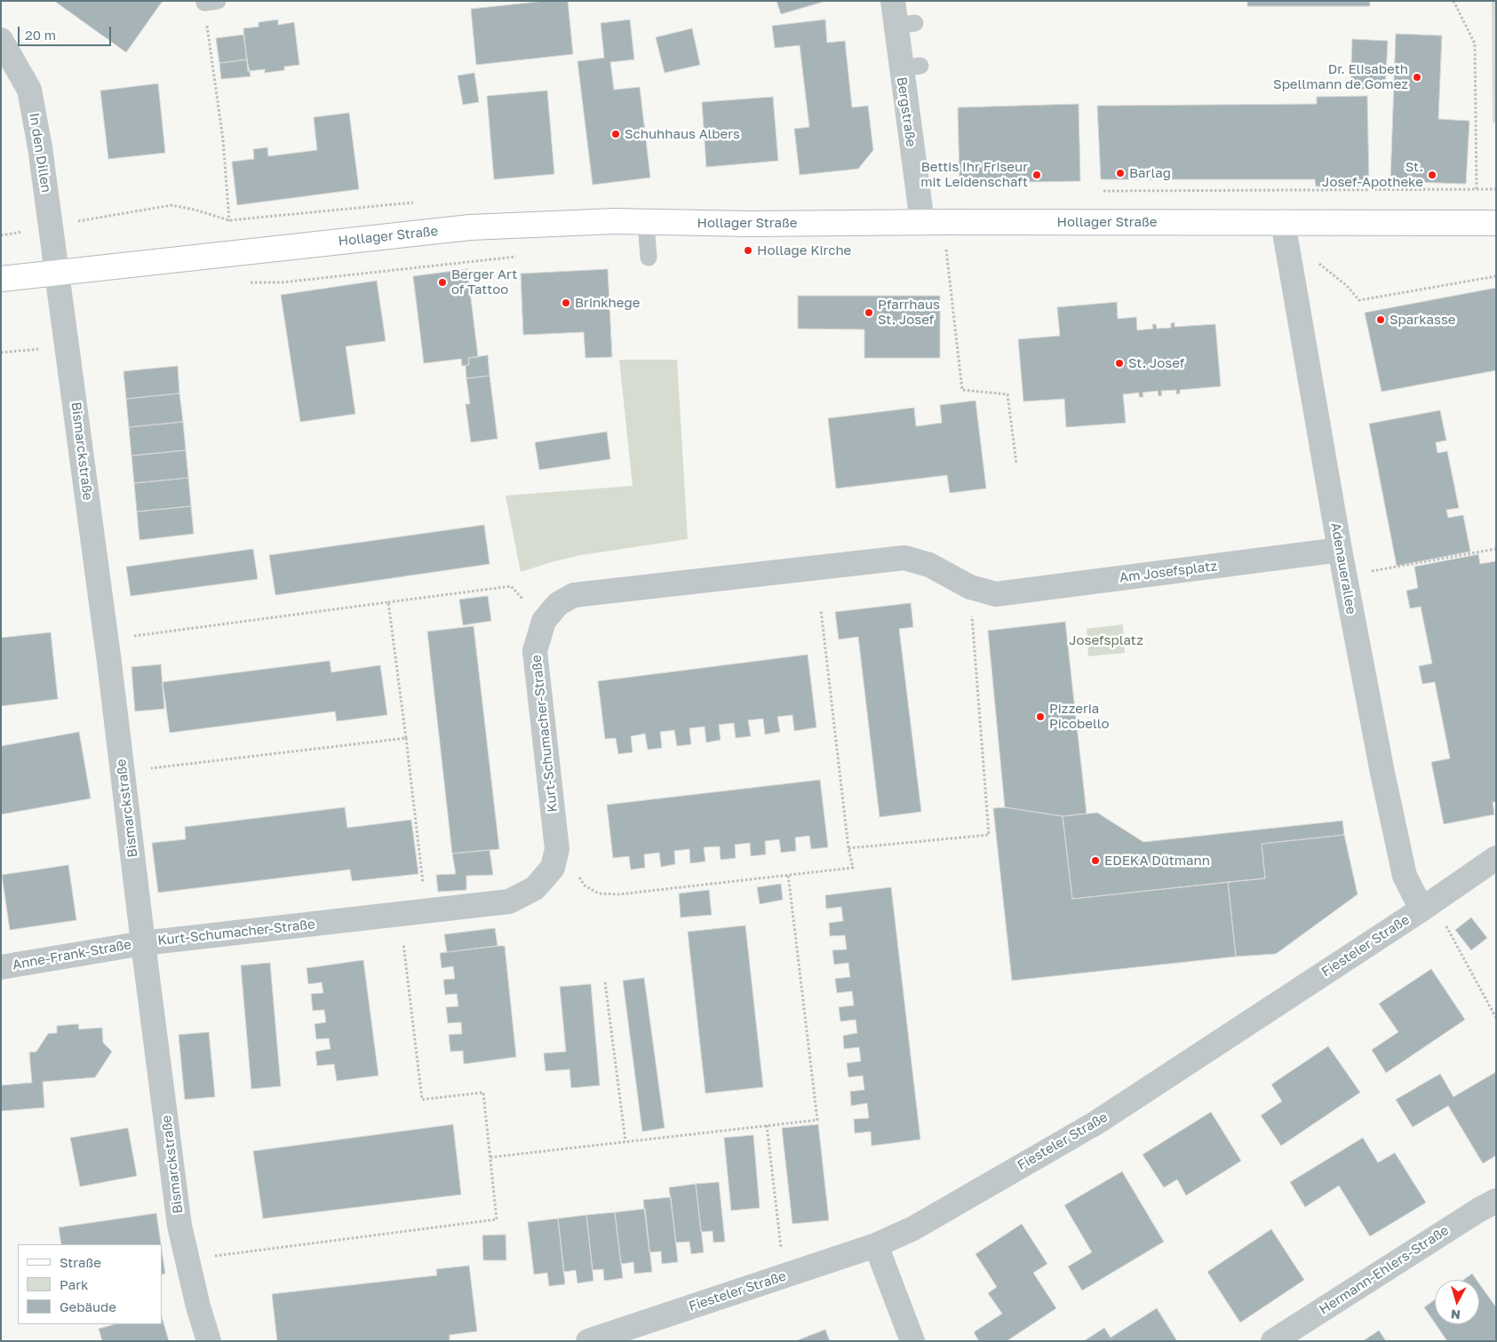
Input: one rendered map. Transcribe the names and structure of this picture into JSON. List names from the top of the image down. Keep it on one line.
{"streets":{"main road":["Hollager Straße"],"street":["Bergstraße","In den Dillen","Bismarckstraße","Adenauerallee","Am Josefsplatz","Kurt-Schumacher-Straße","Fiesteler Straße","Anne-Frank-Straße","Hermann-Ehlers-Straße"]},"crossings":[["Bergstraße","Hollager Straße"],["In den Dillen","Hollager Straße"],["In den Dillen","Bismarckstraße"],["Hollager Straße","Bismarckstraße"],["Hollager Straße","Adenauerallee"],["Bismarckstraße","Kurt-Schumacher-Straße"],["Bismarckstraße","Anne-Frank-Straße"],["Adenauerallee","Am Josefsplatz"],["Adenauerallee","Fiesteler Straße"],["Am Josefsplatz","Kurt-Schumacher-Straße"],["Kurt-Schumacher-Straße","Anne-Frank-Straße"]],"parks":["Josefsplatz"],"places":["Dr. Elisabeth Spellmann de Gomez","Schuhhaus Albers","Barlag","Bettis Ihr Friseur mit Leidenschaft","St. Josef-Apotheke","Hollage Kirche","Berger Art of Tattoo","Brinkhege","Pfarrhaus St. Josef","Sparkasse","St. Josef","Pizzeria Picobello","EDEKA Dütmann"],"legend":["Straße","Park","Gebäude"],"scale_bar":"20 m","north":"bottom"}
